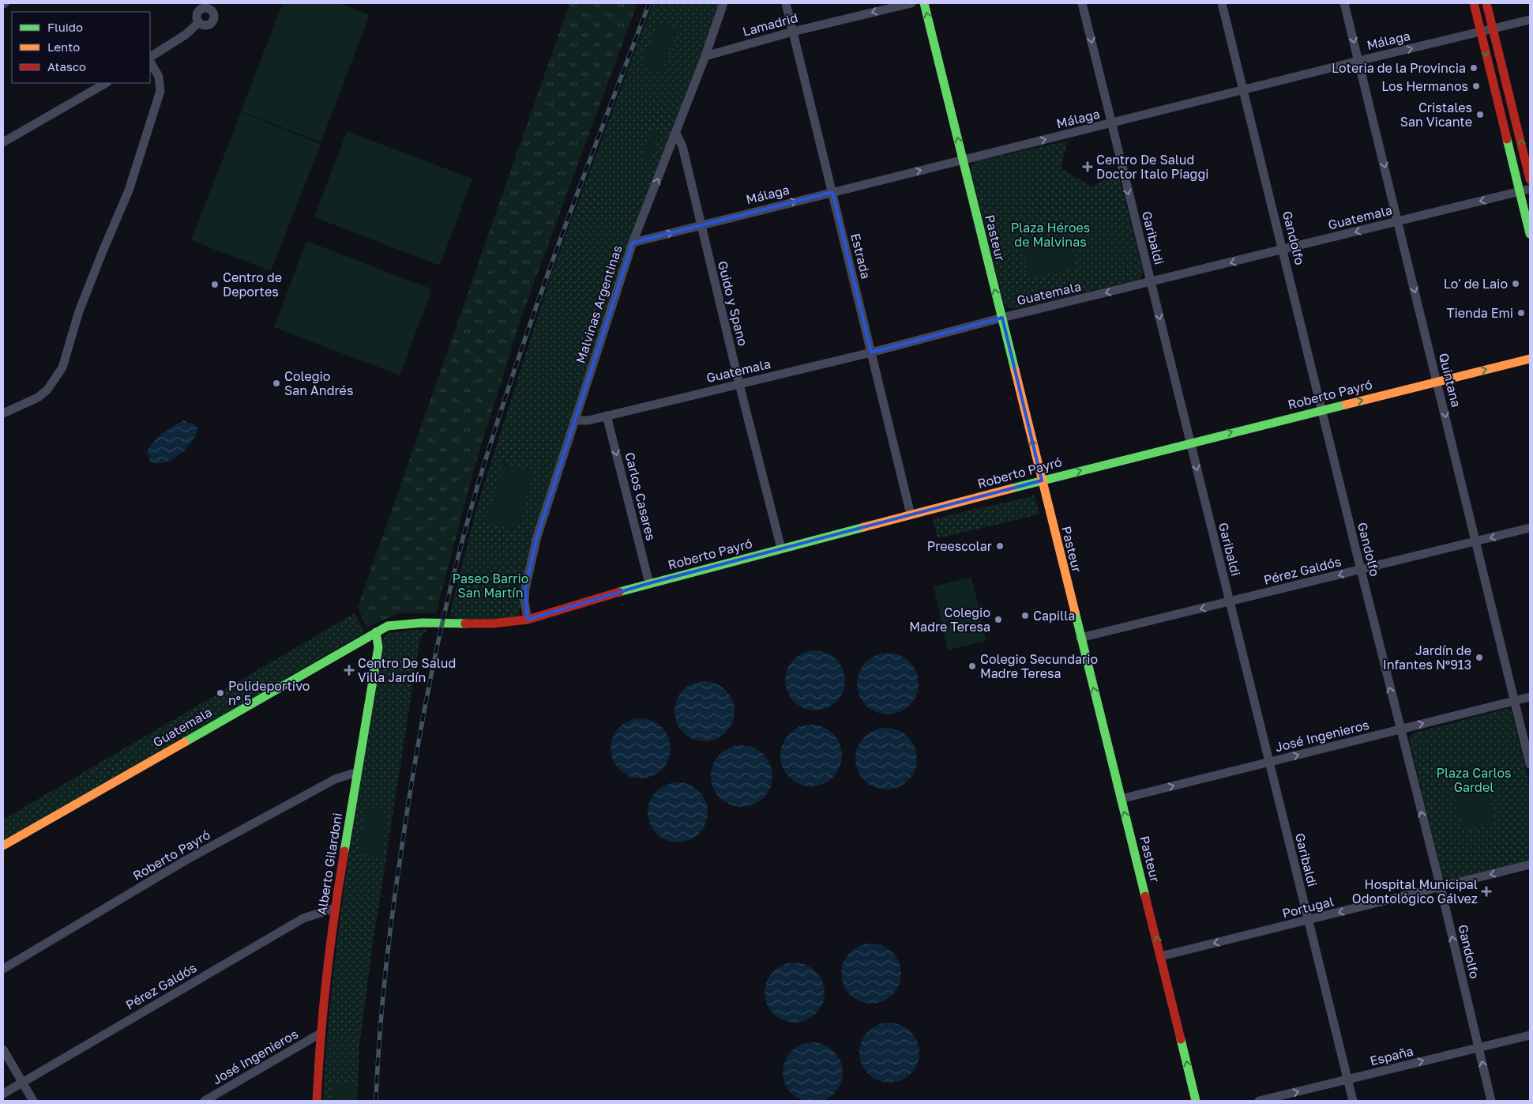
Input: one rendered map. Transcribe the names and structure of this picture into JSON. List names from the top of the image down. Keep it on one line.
{"streets":{"street":["Lamadrid","Málaga","Guatemala","Pasteur","Garibaldi","Gandolfo","Estrada","Guido y Spano","Malvinas Argentinas","Quintana","Roberto Payró","Carlos Casares","Pérez Galdós","José Ingenieros","Alberto Gilardoni","Portugal","España"]},"crossings":[["Lamadrid","Estrada"],["Lamadrid","Malvinas Argentinas"],["Málaga","Pasteur"],["Málaga","Garibaldi"],["Málaga","Gandolfo"],["Málaga","Estrada"],["Málaga","Guido y Spano"],["Málaga","Malvinas Argentinas"],["Málaga","Quintana"],["Guatemala","Pasteur"],["Guatemala","Garibaldi"],["Guatemala","Gandolfo"],["Guatemala","Estrada"],["Guatemala","Guido y Spano"],["Guatemala","Malvinas Argentinas"],["Guatemala","Quintana"],["Guatemala","Roberto Payró"],["Guatemala","Carlos Casares"],["Guatemala","Alberto Gilardoni"],["Pasteur","Roberto Payró"],["Pasteur","Pérez Galdós"],["Pasteur","José Ingenieros"],["Pasteur","Portugal"],["Garibaldi","Roberto Payró"],["Garibaldi","Pérez Galdós"],["Garibaldi","José Ingenieros"],["Garibaldi","Portugal"],["Garibaldi","España"],["Gandolfo","Roberto Payró"],["Gandolfo","Pérez Galdós"],["Gandolfo","José Ingenieros"],["Gandolfo","Portugal"],["Gandolfo","España"],["Estrada","Roberto Payró"],["Guido y Spano","Malvinas Argentinas"],["Guido y Spano","Roberto Payró"],["Malvinas Argentinas","Roberto Payró"],["Quintana","Roberto Payró"],["Quintana","Pérez Galdós"],["Quintana","José Ingenieros"],["Roberto Payró","Carlos Casares"],["Roberto Payró","Alberto Gilardoni"],["Pérez Galdós","Alberto Gilardoni"],["José Ingenieros","Alberto Gilardoni"]],"one_way":["Lamadrid","Málaga","Pasteur","Garibaldi","Gandolfo","Quintana","Carlos Casares","Pérez Galdós","José Ingenieros","Portugal","España"],"parks":["Plaza Héroes de Malvinas","Paseo Barrio San Martín","Plaza Carlos Gardel"],"places":{"other":["Loteria de la Provincia","Los Hermanos","Cristales San Vicante","Lo' de Laio","Centro de Deportes","Tienda Emi","Colegio San Andrés","Preescolar","Capilla","Colegio Madre Teresa","Jardín de Infantes Nº913","Colegio Secundario Madre Teresa","Polideportivo nº 5"],"health":["Centro De Salud Doctor Italo Piaggi","Centro De Salud Villa Jardín","Hospital Municipal Odontológico Gálvez"]},"legend":["Fluido","Lento","Atasco"]}
